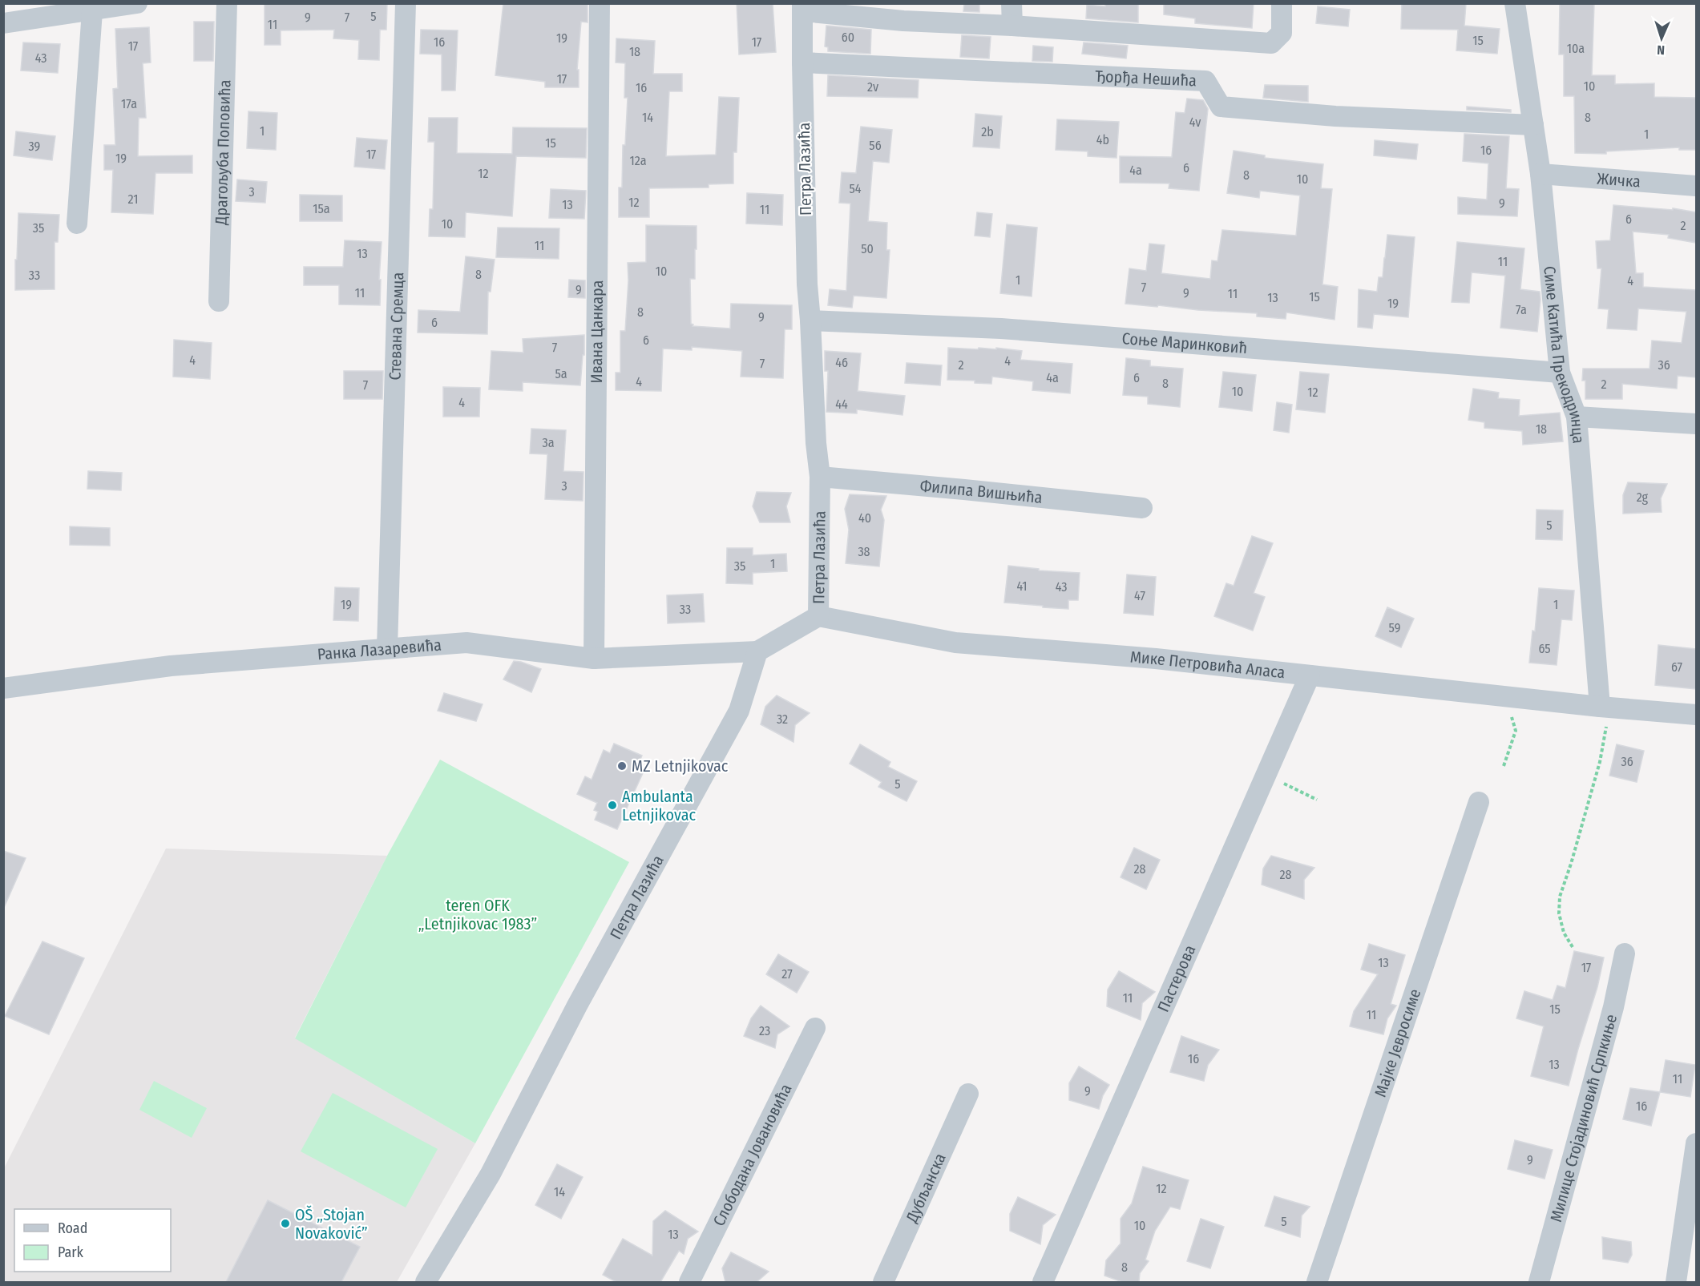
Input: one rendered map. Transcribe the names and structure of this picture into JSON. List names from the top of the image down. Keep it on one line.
{"streets":{"street":["Ђорђа Нешића","Драгољуба Поповића","Петра Лазића","Жичка","Стевана Сремца","Ивана Цанкара","Соње Маринковић","Симе Катића Прекодринца","Филипа Вишњића","Ранка Лазаревића","Мике Петровића Аласа","Пастерова","Мајке Јевросиме","Милице Стојадиновић Српкиње","Слободана Јовановића","Дубљанска"]},"crossings":[["Ђорђа Нешића","Петра Лазића"],["Ђорђа Нешића","Симе Катића Прекодринца"],["Петра Лазића","Соње Маринковић"],["Петра Лазића","Филипа Вишњића"],["Петра Лазића","Ранка Лазаревића"],["Петра Лазића","Мике Петровића Аласа"],["Жичка","Симе Катића Прекодринца"],["Стевана Сремца","Ранка Лазаревића"],["Ивана Цанкара","Ранка Лазаревића"],["Соње Маринковић","Симе Катића Прекодринца"],["Симе Катића Прекодринца","Мике Петровића Аласа"],["Мике Петровића Аласа","Пастерова"]],"parks":["teren OFK „Letnjikovac 1983”"],"places":["MZ Letnjikovac","Ambulanta Letnjikovac","OŠ „Stojan Novaković”"],"house_numbers":["5","9","7","11","60","19","15","16","17","17","10a","18","43","17","10","2v","16","17a","14","8","4v","1","2b","1","4b","15","56","39","16","17","19","12a","6","4a","12","8","10","54","3","21","12","9","13","15a","11","6","10","2","35","11","50","13","11","10","8","33","1","4","7","9","11","9","11","15","13","19","7a","8","9","6","6","7","4","4","46","7","2","36","5a","4a","6","4","8","2","7","10","12","4","44","18","3a","3","2g","40","5","38","1","35","41","43","47","19","1","33","59","65","67","32","36","5","28","28","13","17","27","11","15","11","23","16","13","11","9","16","9","12","14","5","10","13","8"],"legend":["Road","Park"],"north":"bottom"}
